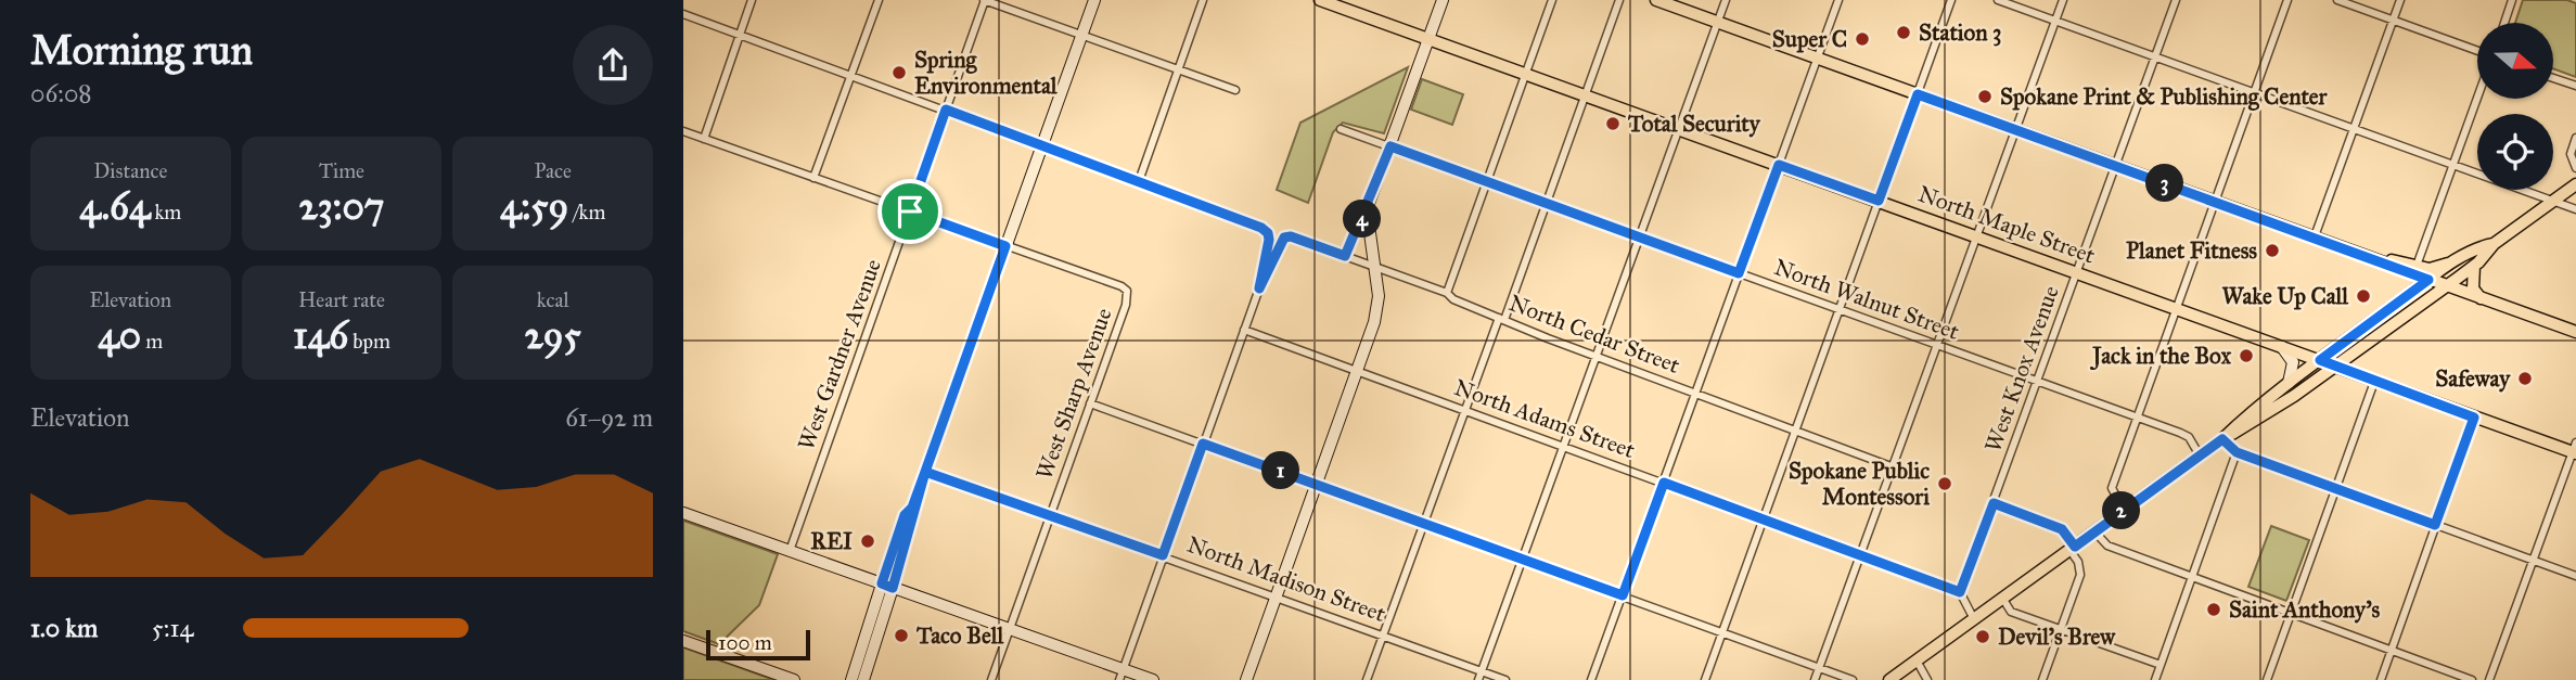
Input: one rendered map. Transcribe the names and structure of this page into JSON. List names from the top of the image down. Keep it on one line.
{"streets":{"main road":["North Maple Street"],"street":["North Walnut Street","North Cedar Street","West Gardner Avenue","West Knox Avenue","West Sharp Avenue","North Adams Street","North Madison Street"]},"crossings":[["North Maple Street","West Knox Avenue"],["North Walnut Street","West Knox Avenue"],["West Knox Avenue","North Adams Street"],["West Sharp Avenue","North Madison Street"]],"places":["Station 3","Super C","Spring Environmental","Spokane Print & Publishing Center","Total Security","Planet Fitness","Wake Up Call","Jack in the Box","Safeway","Spokane Public Montessori","REI","Saint Anthony's","Taco Bell","Devil's Brew"],"scale_bar":"100 m","north":"right","page":{"heading":["Morning run","06:08"],"stats":[["Distance","4.64 km"],["Time","23:07"],["Pace","4:59 /km"],["Elevation","40 m"],["Heart rate","146 bpm"],["kcal","295"]],"pins":["3","4","1","2"],"chart":["Elevation","61–92 m"],"list":[{"name":"1.0 km","note":"5:14"}],"scale":"100 m"}}
